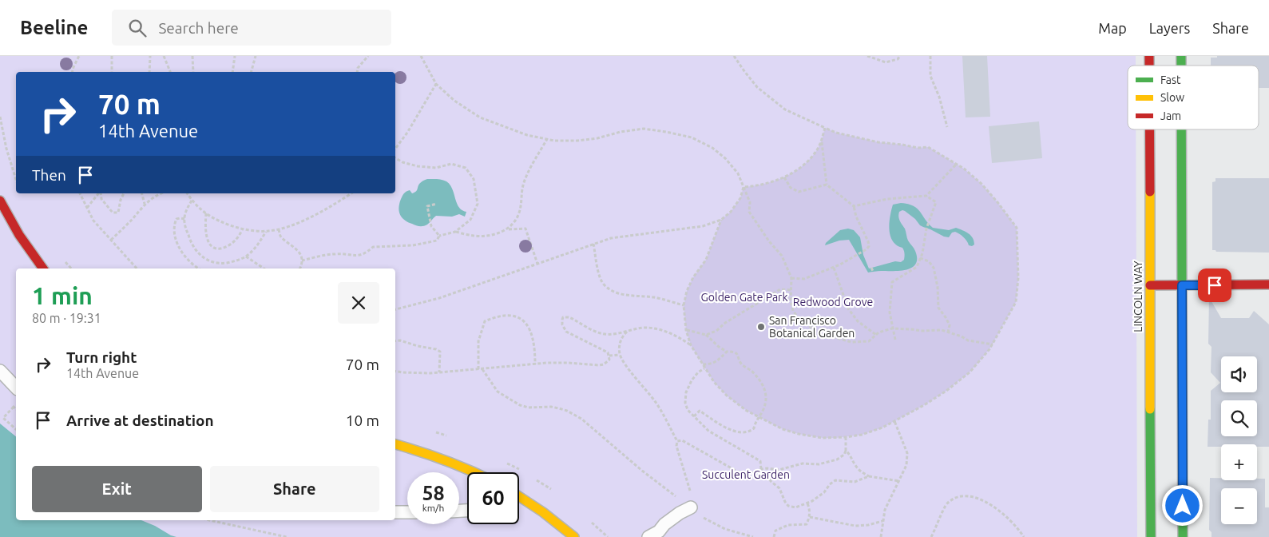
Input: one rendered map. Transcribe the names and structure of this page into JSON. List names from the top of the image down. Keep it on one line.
{"streets":{"main road":["LINCOLN WAY"]},"parks":["Golden Gate Park","Redwood Grove","Succulent Garden"],"places":["San Francisco Botanical Garden"],"legend":["Fast","Slow","Jam"],"page":{"header":"Beeline","search":"Search here","nav":["Map","Layers","Share"],"turn":["70 m","14th Avenue"],"then":"Then","heading":["1 min","80 m · 19:31"],"list":[{"name":"Turn right","note":"14th Avenue","value":"70 m"},{"name":"Arrive at destination","value":"10 m"}],"map_buttons":["+","−"],"buttons":["Exit","Share"],"speed":"58 km/h","limit":"60"}}
